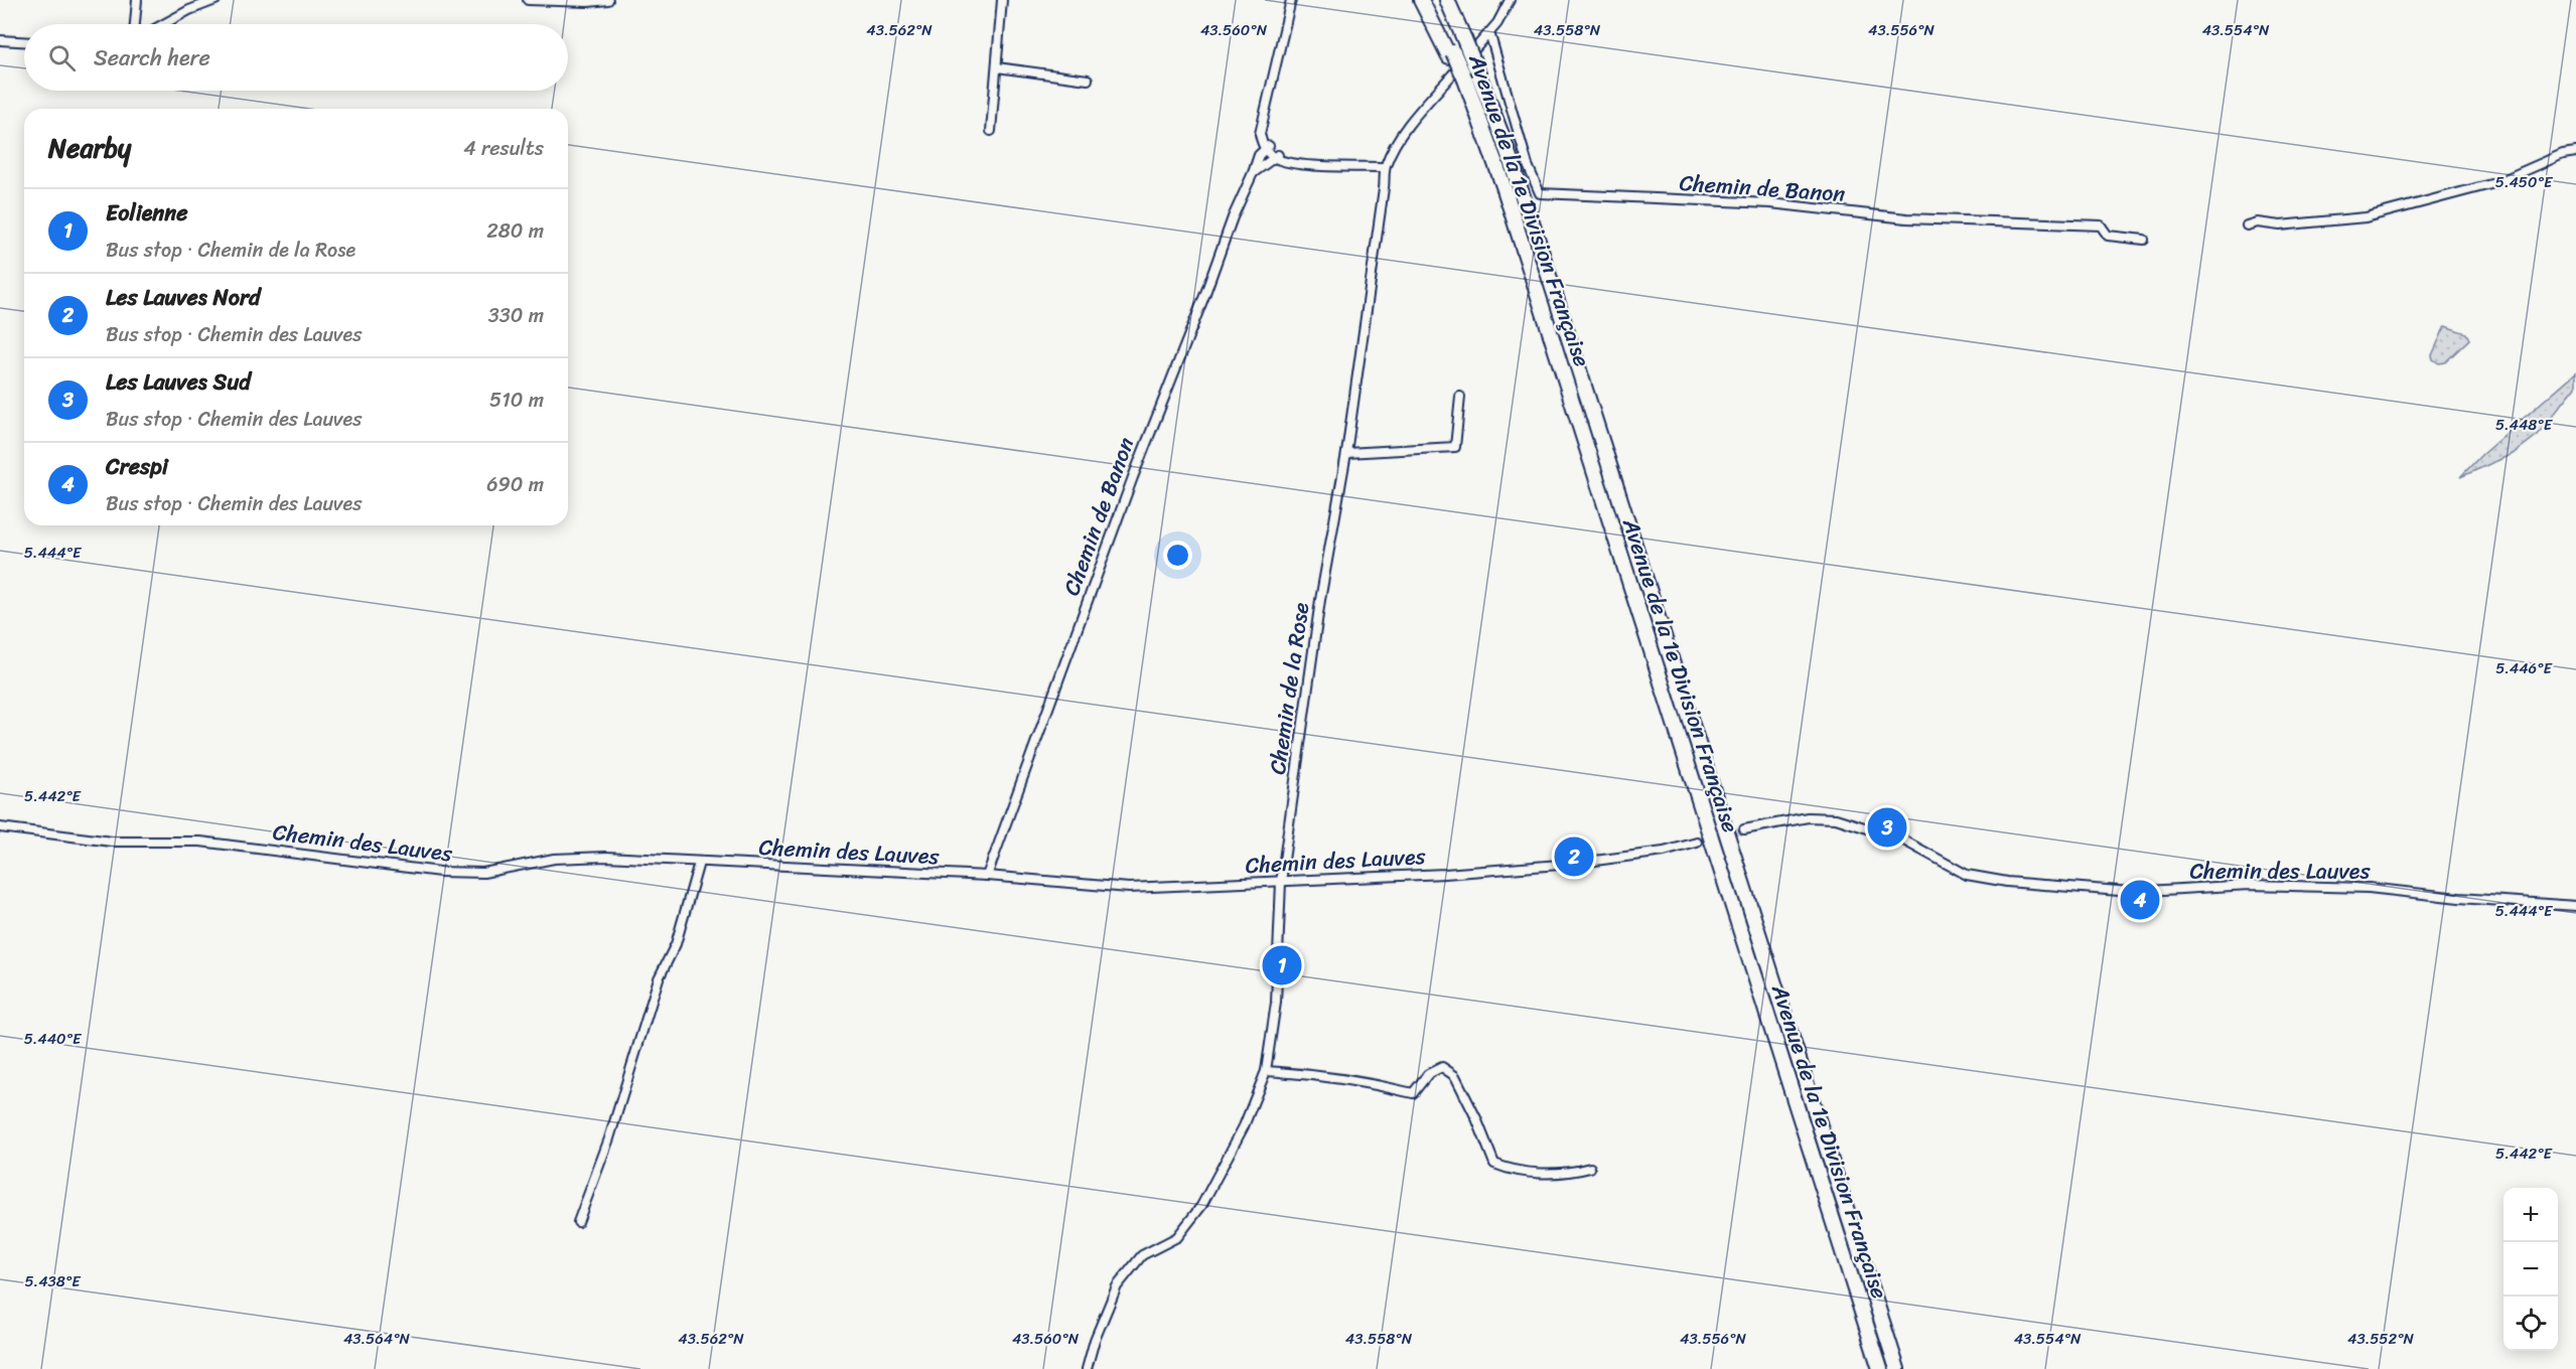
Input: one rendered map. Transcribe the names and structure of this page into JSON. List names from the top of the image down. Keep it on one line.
{"streets":{"highway":["Avenue de la 1e Division Française"],"street":["Chemin de Banon","Chemin de la Rose","Chemin des Lauves"]},"crossings":[["Chemin de Banon","Chemin de la Rose"],["Chemin de Banon","Chemin des Lauves"],["Chemin de la Rose","Chemin des Lauves"]],"page":{"search":"Search here","heading":["Nearby","4 results"],"list":[{"mark":"1","name":"Eolienne","note":"Bus stop · Chemin de la Rose","value":"280 m"},{"mark":"2","name":"Les Lauves Nord","note":"Bus stop · Chemin des Lauves","value":"330 m"},{"mark":"3","name":"Les Lauves Sud","note":"Bus stop · Chemin des Lauves","value":"510 m"},{"mark":"4","name":"Crespi","note":"Bus stop · Chemin des Lauves","value":"690 m"}],"pins":["3","2","4","1"],"map_buttons":["+","−"]},"coordinates":["43.562°N","43.560°N","43.558°N","43.556°N","43.554°N","5.450°E","5.448°E","5.444°E","5.446°E","5.442°E","5.440°E","5.438°E","43.564°N","43.552°N"]}
